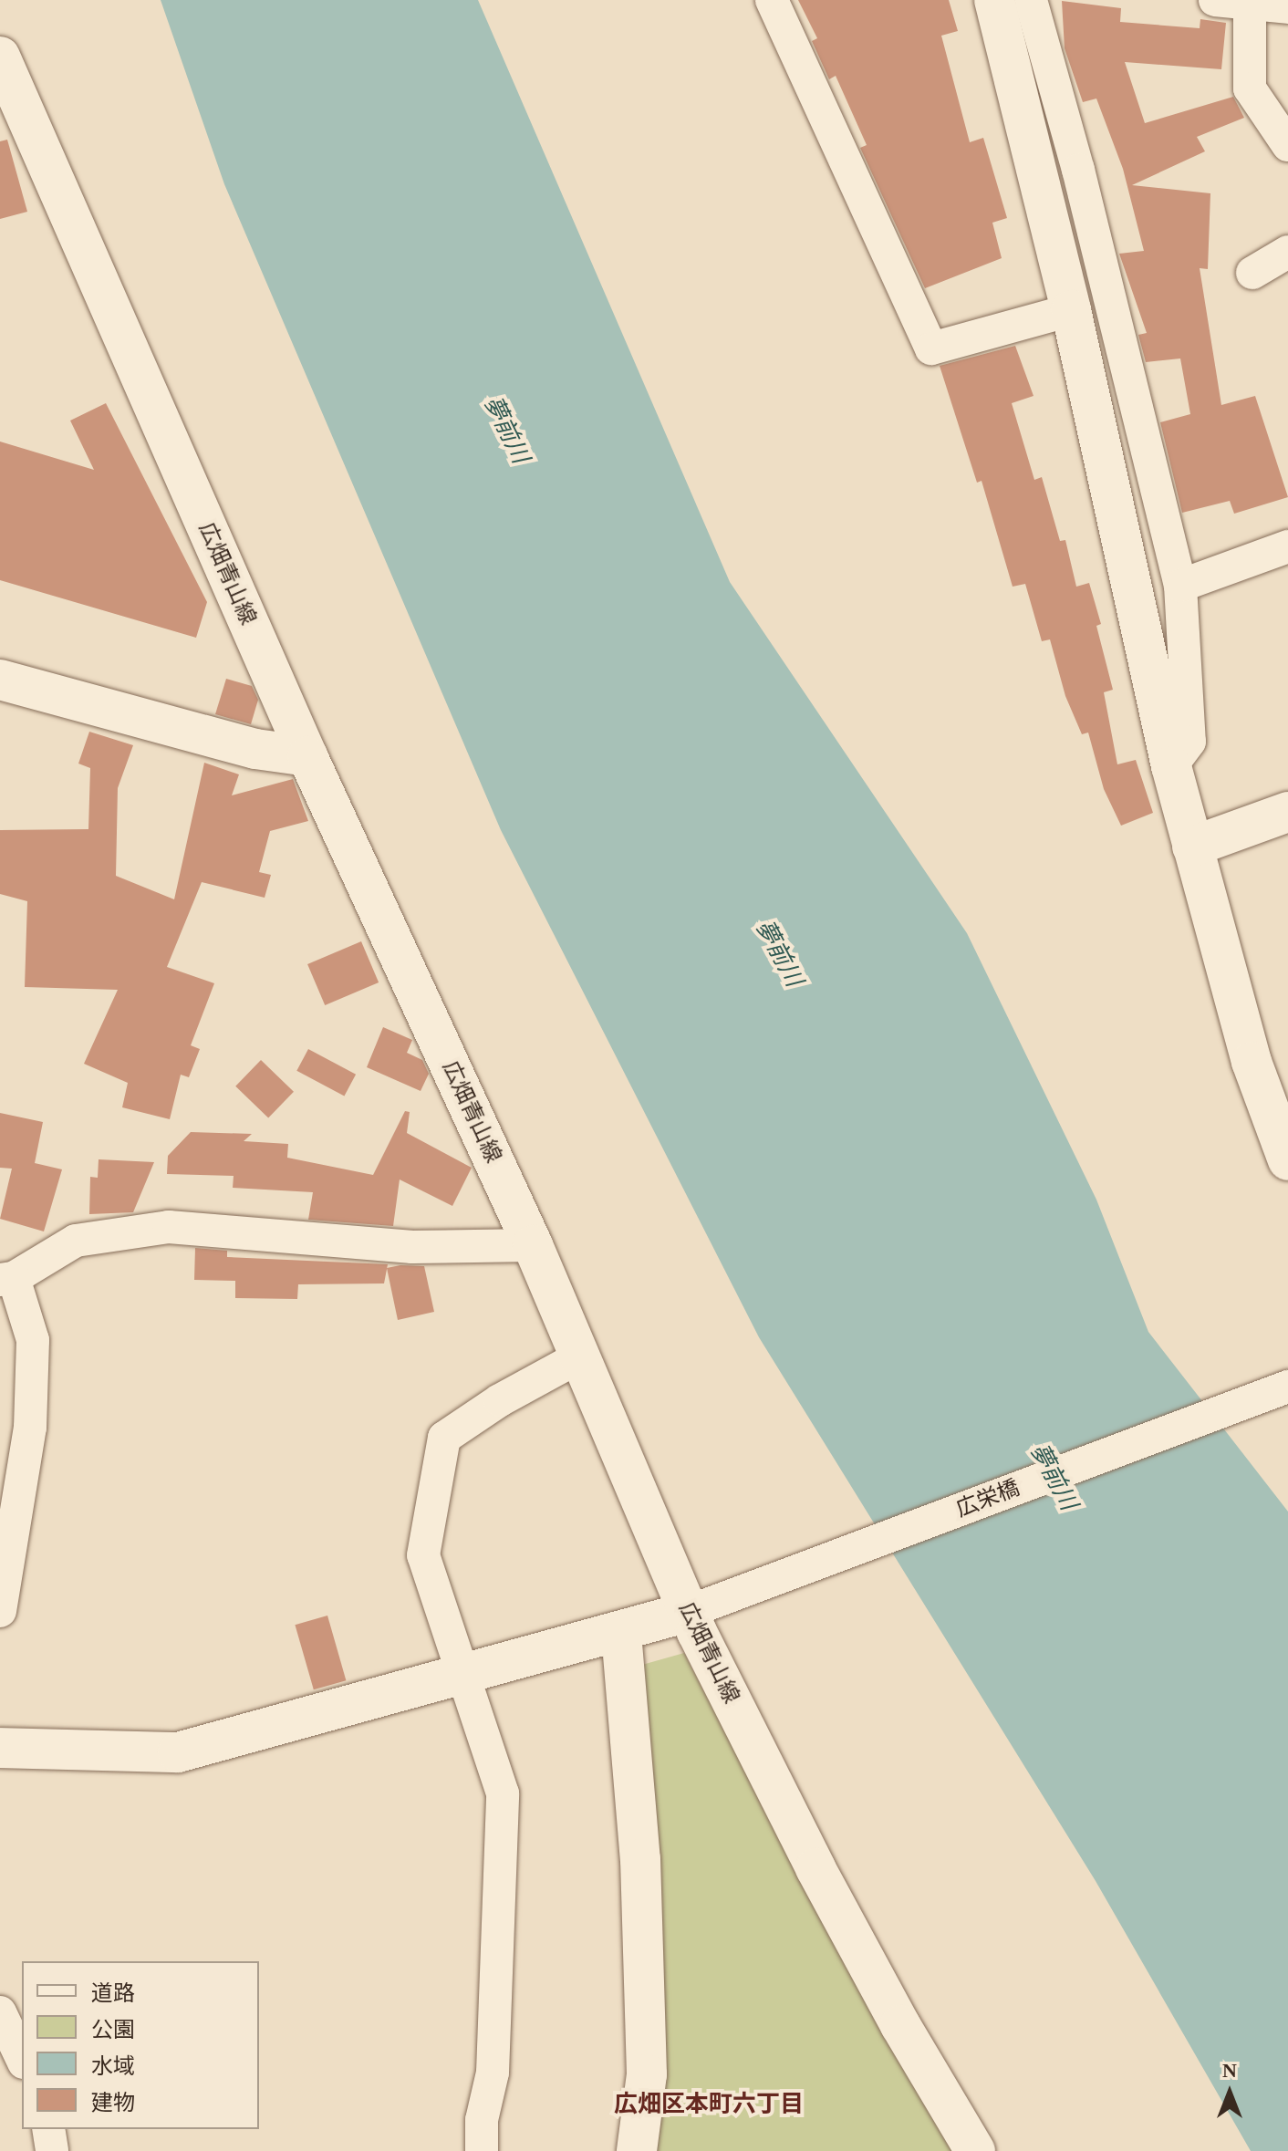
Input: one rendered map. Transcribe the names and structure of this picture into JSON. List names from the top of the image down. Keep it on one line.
{"streets":{"street":["広畑青山線","広栄橋"]},"crossings":[["広畑青山線","広栄橋"]],"districts":["広畑区本町六丁目"],"water":["夢前川"],"legend":["道路","公園","水域","建物"],"north":"top"}
